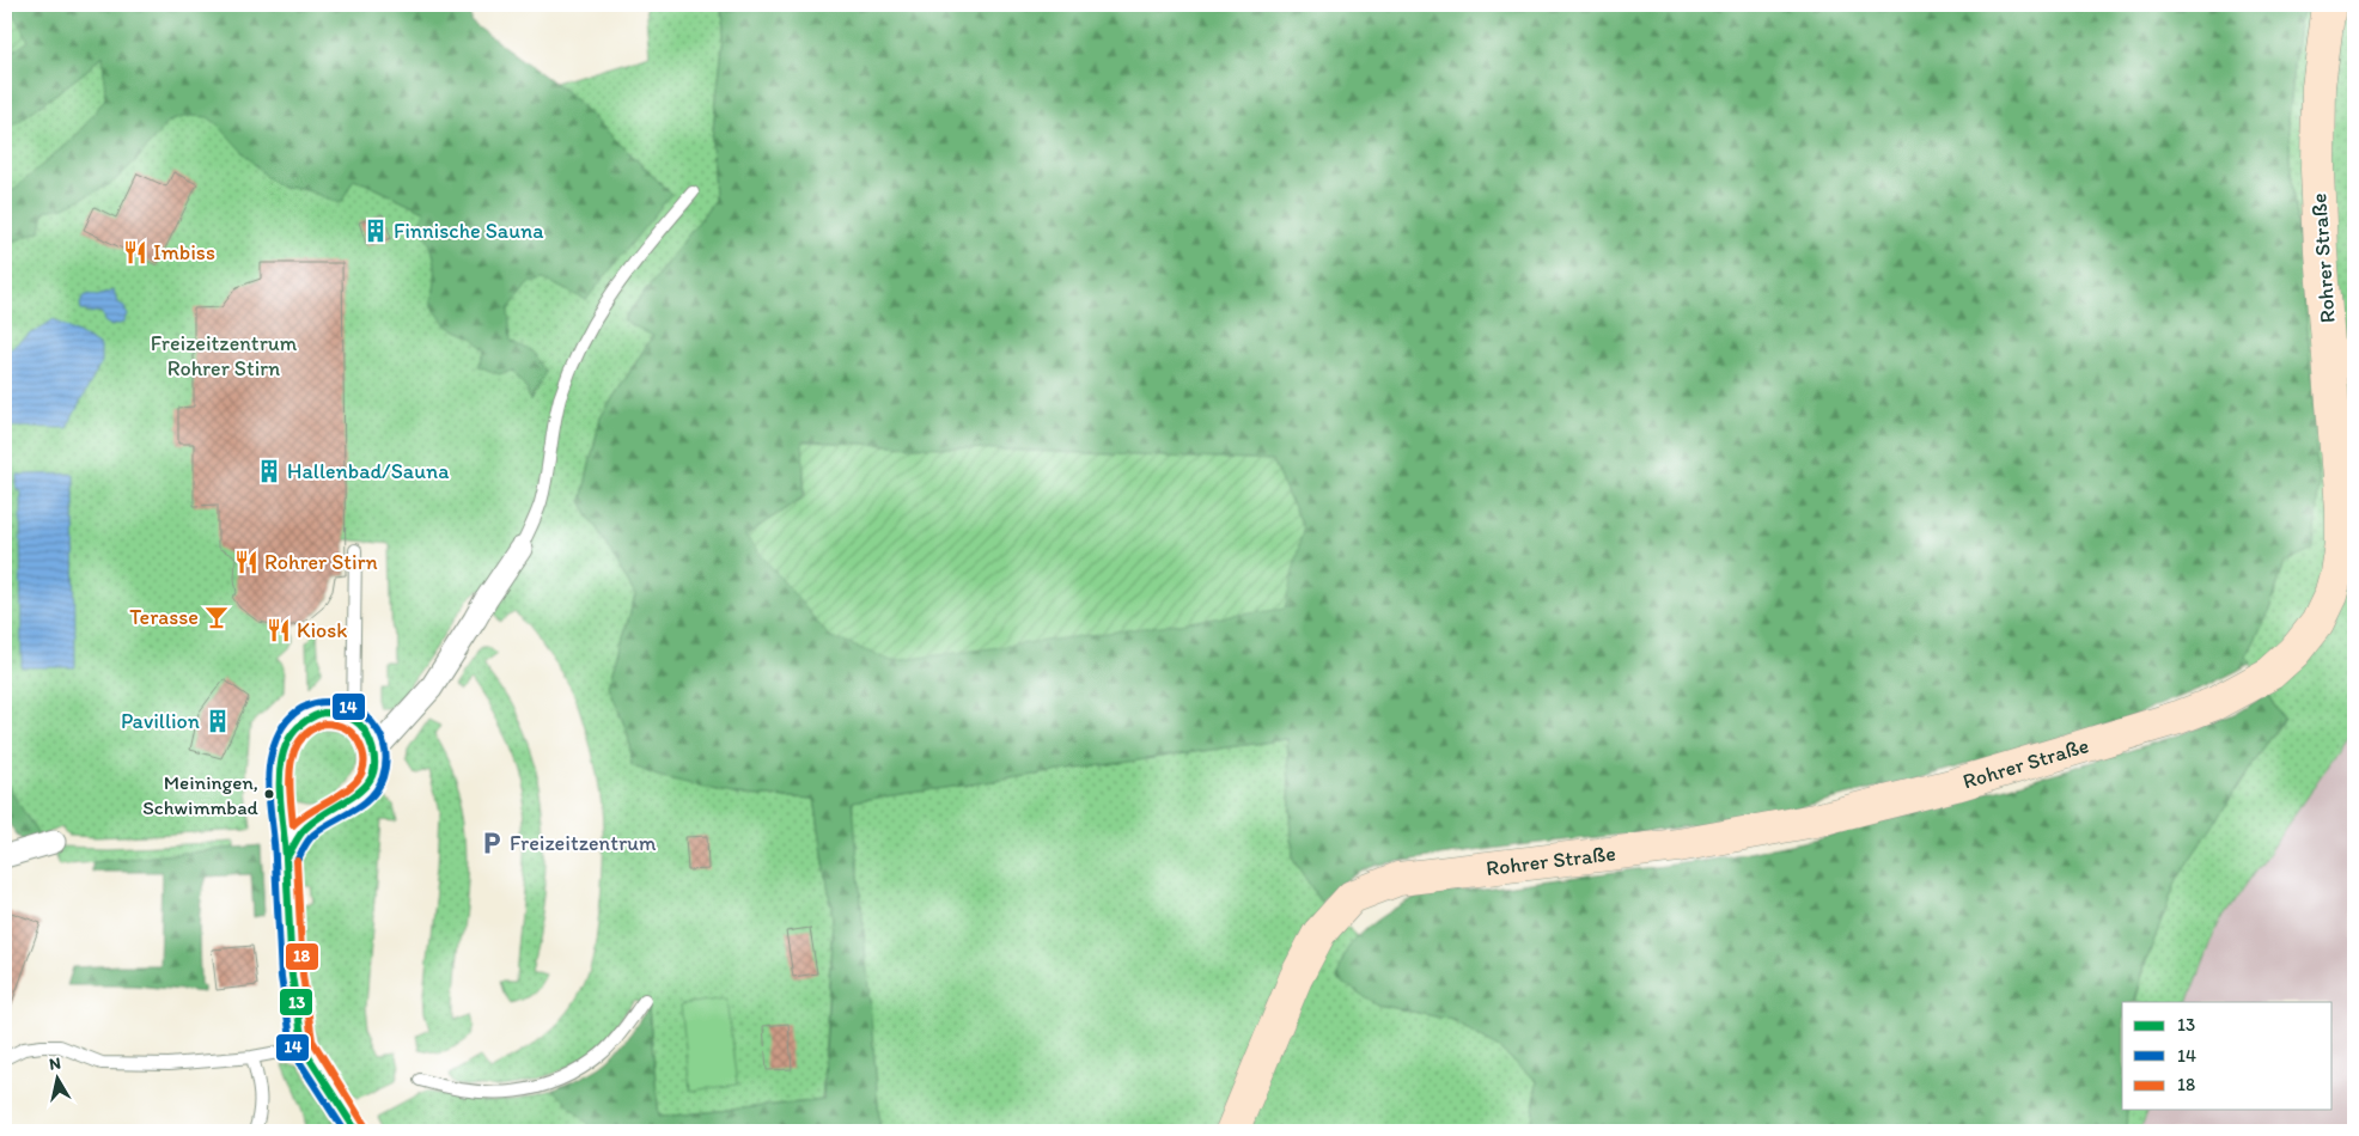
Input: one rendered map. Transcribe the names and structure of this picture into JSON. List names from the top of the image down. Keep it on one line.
{"streets":{"main road":["Rohrer Straße"]},"parks":["Freizeitzentrum Rohrer Stirn"],"places":{"building":["Finnische Sauna","Hallenbad/Sauna","Pavillion"],"restaurant":["Imbiss","Rohrer Stirn","Kiosk"],"bar":["Terasse"],"other":["Meiningen, Schwimmbad"],"parking":["Freizeitzentrum"]},"lines":["transit line 14","transit line 13","transit line 18"],"legend":["13","14","18"],"north":"top"}
